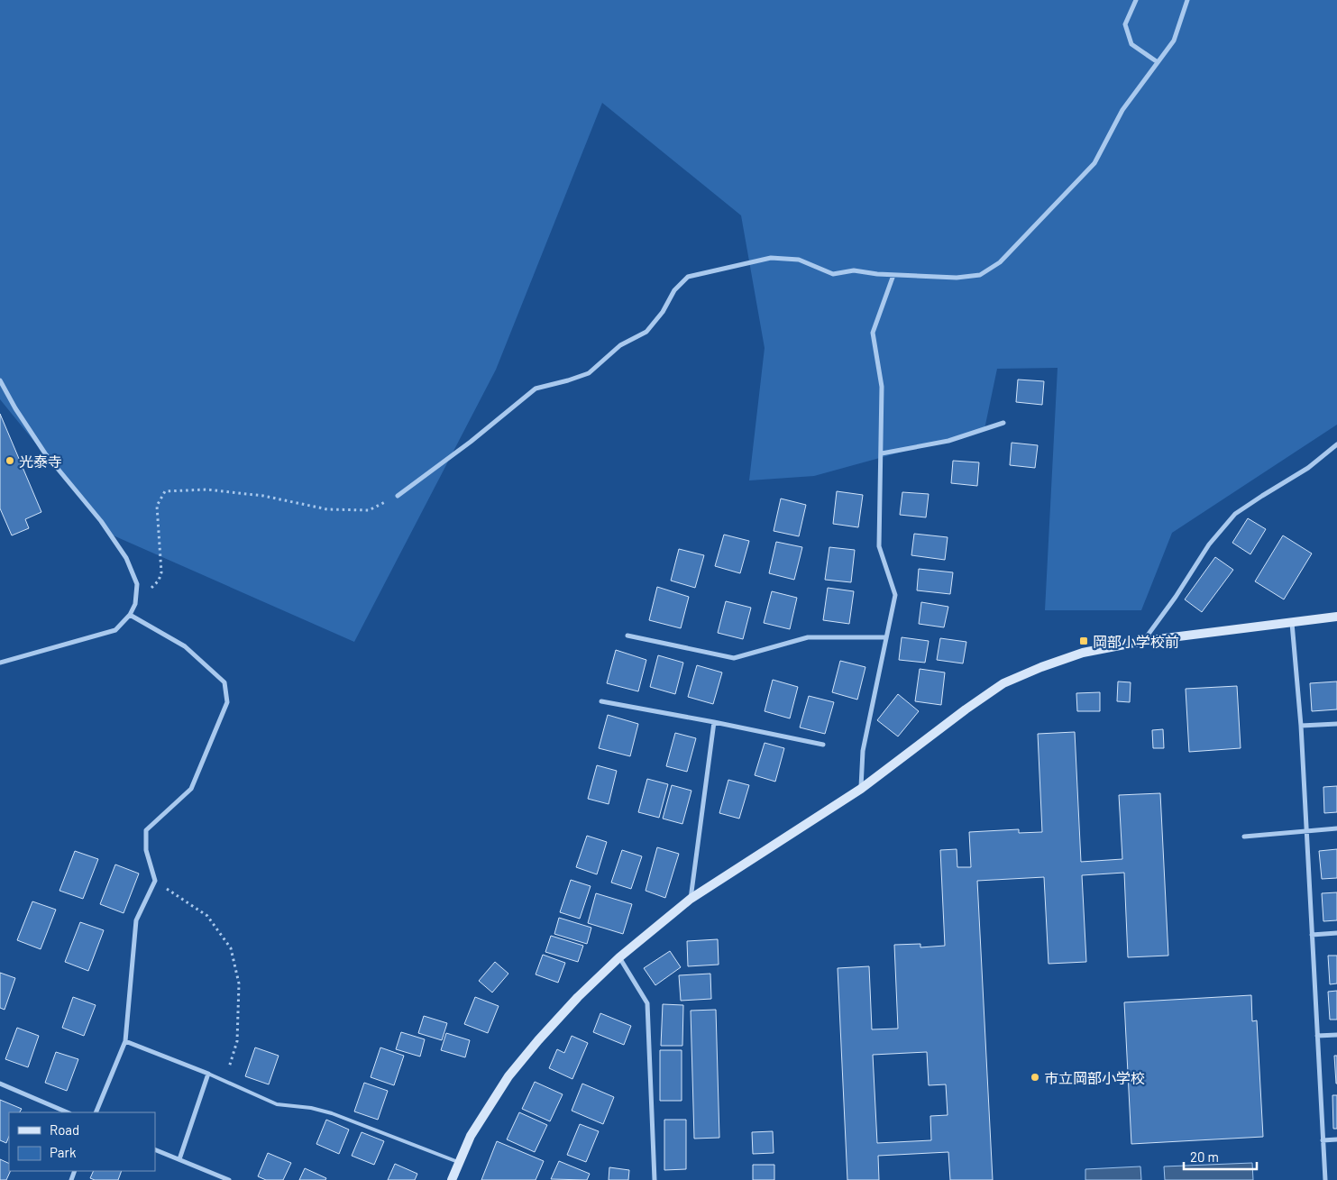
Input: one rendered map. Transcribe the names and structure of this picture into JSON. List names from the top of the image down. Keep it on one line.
{"places":{"other":["光泰寺","市立岡部小学校"],"transit":["岡部小学校前"]},"legend":["Road","Park"],"scale_bar":"20 m"}
